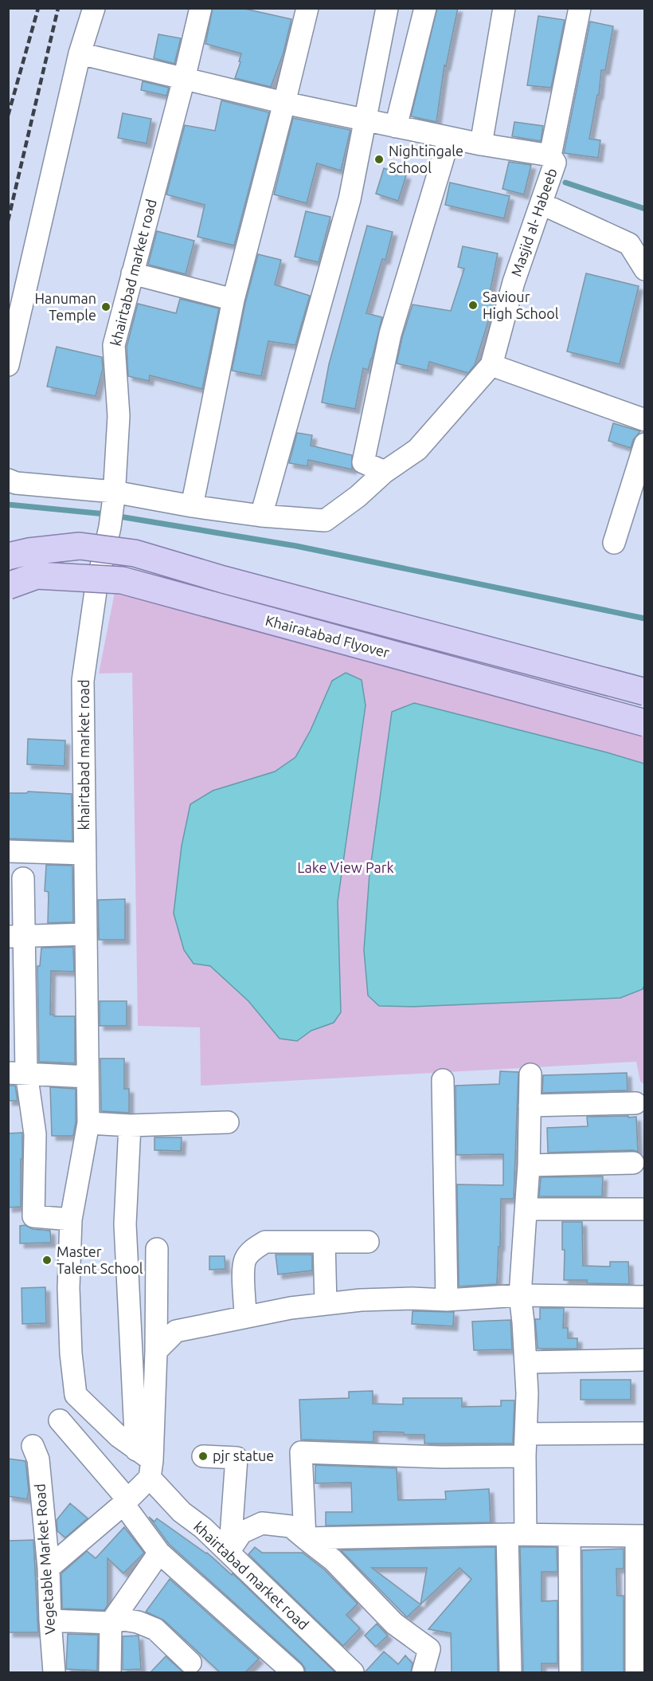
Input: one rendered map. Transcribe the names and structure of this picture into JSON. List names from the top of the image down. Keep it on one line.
{"streets":{"main road":["Khairatabad Flyover"],"street":["Masjid al- Habeeb","khairtabad market road","Vegetable Market Road"]},"crossings":[["Masjid al- Habeeb","khairtabad market road"]],"parks":["Lake View Park"],"places":["Nightingale School","Saviour High School","Hanuman Temple","Master Talent School","pjr statue"]}
